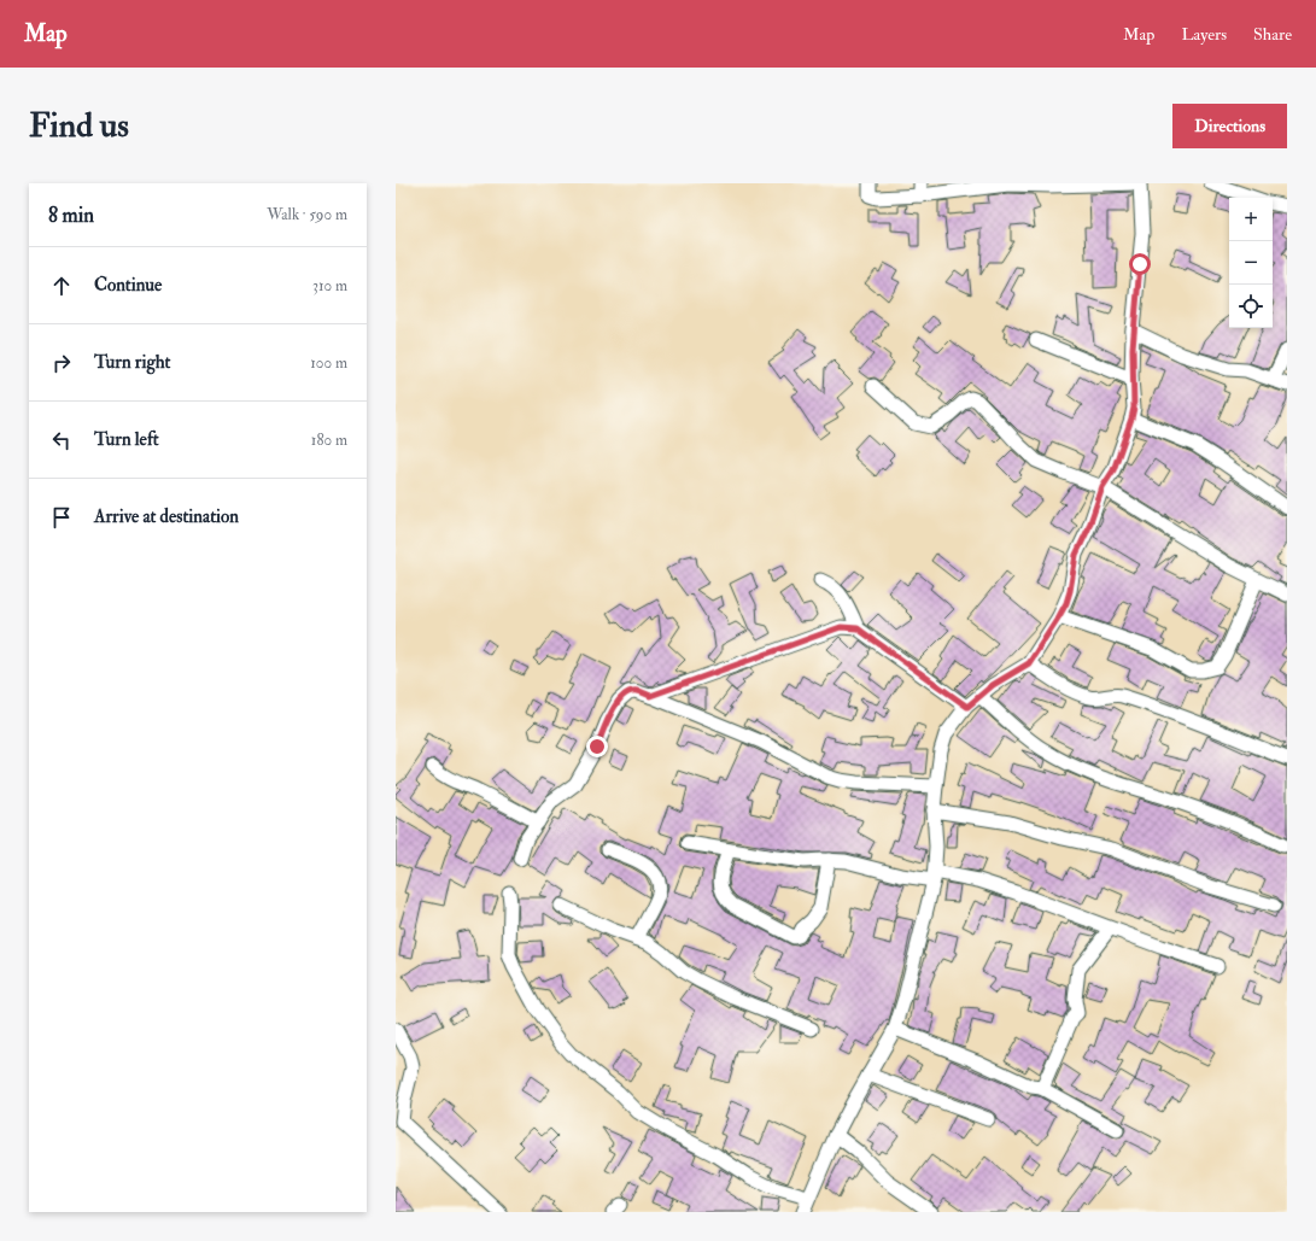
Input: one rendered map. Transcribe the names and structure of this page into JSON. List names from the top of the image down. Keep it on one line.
{"page":{"header":"Map","nav":["Map","Layers","Share"],"buttons":"Directions","title":"Find us","heading":["8 min","Walk · 590 m"],"map_buttons":["+","−"],"list":[["Continue","310 m"],["Turn right","100 m"],["Turn left","180 m"],"Arrive at destination"]}}
